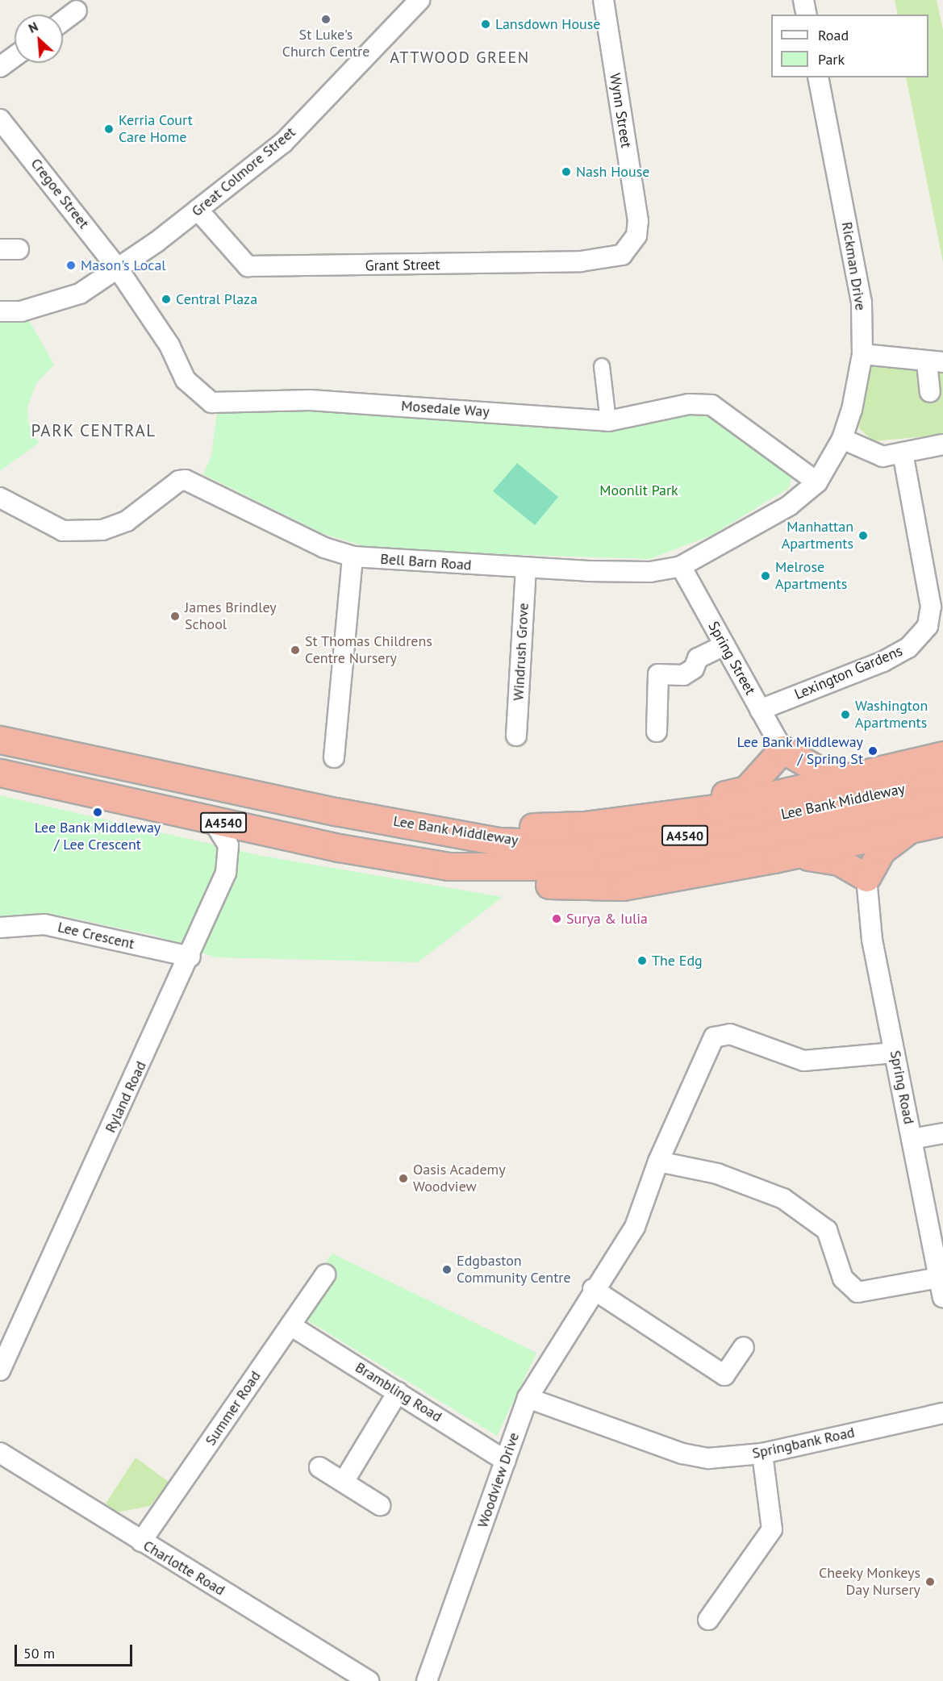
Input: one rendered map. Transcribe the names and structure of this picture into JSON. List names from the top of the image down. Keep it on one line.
{"streets":{"highway":["Lee Bank Middleway","A4540"],"street":["Wynn Street","Great Colmore Street","Cregoe Street","Grant Street","Rickman Drive","Mosedale Way","Bell Barn Road","Windrush Grove","Spring Street","Lexington Gardens","Lee Crescent","Spring Road","Ryland Road","Brambling Road","Summer Road","Springbank Road","Woodview Drive","Charlotte Road"]},"crossings":[["Wynn Street","Grant Street"],["Great Colmore Street","Cregoe Street"],["Great Colmore Street","Grant Street"],["Great Colmore Street","Mosedale Way"],["Cregoe Street","Mosedale Way"],["Rickman Drive","Bell Barn Road"],["Mosedale Way","Bell Barn Road"],["Bell Barn Road","Windrush Grove"],["Bell Barn Road","Spring Street"],["Spring Street","Lexington Gardens"],["Lee Bank Middleway","Ryland Road"],["Lee Crescent","Ryland Road"],["Spring Road","Woodview Drive"],["Brambling Road","Summer Road"],["Brambling Road","Woodview Drive"],["Summer Road","Charlotte Road"],["Springbank Road","Woodview Drive"]],"districts":["ATTWOOD GREEN","PARK CENTRAL"],"parks":["Moonlit Park"],"places":["St Luke's Church Centre","Lansdown House","Kerria Court Care Home","Nash House","Mason's Local","Central Plaza","Manhattan Apartments","Melrose Apartments","James Brindley School","St Thomas Childrens Centre Nursery","Washington Apartments","Lee Bank Middleway / Spring St","Lee Bank Middleway / Lee Crescent","Surya & Iulia","The Edg","Oasis Academy Woodview","Edgbaston Community Centre","Cheeky Monkeys Day Nursery"],"legend":["Road","Park"],"scale_bar":"50 m","north":"top left"}
